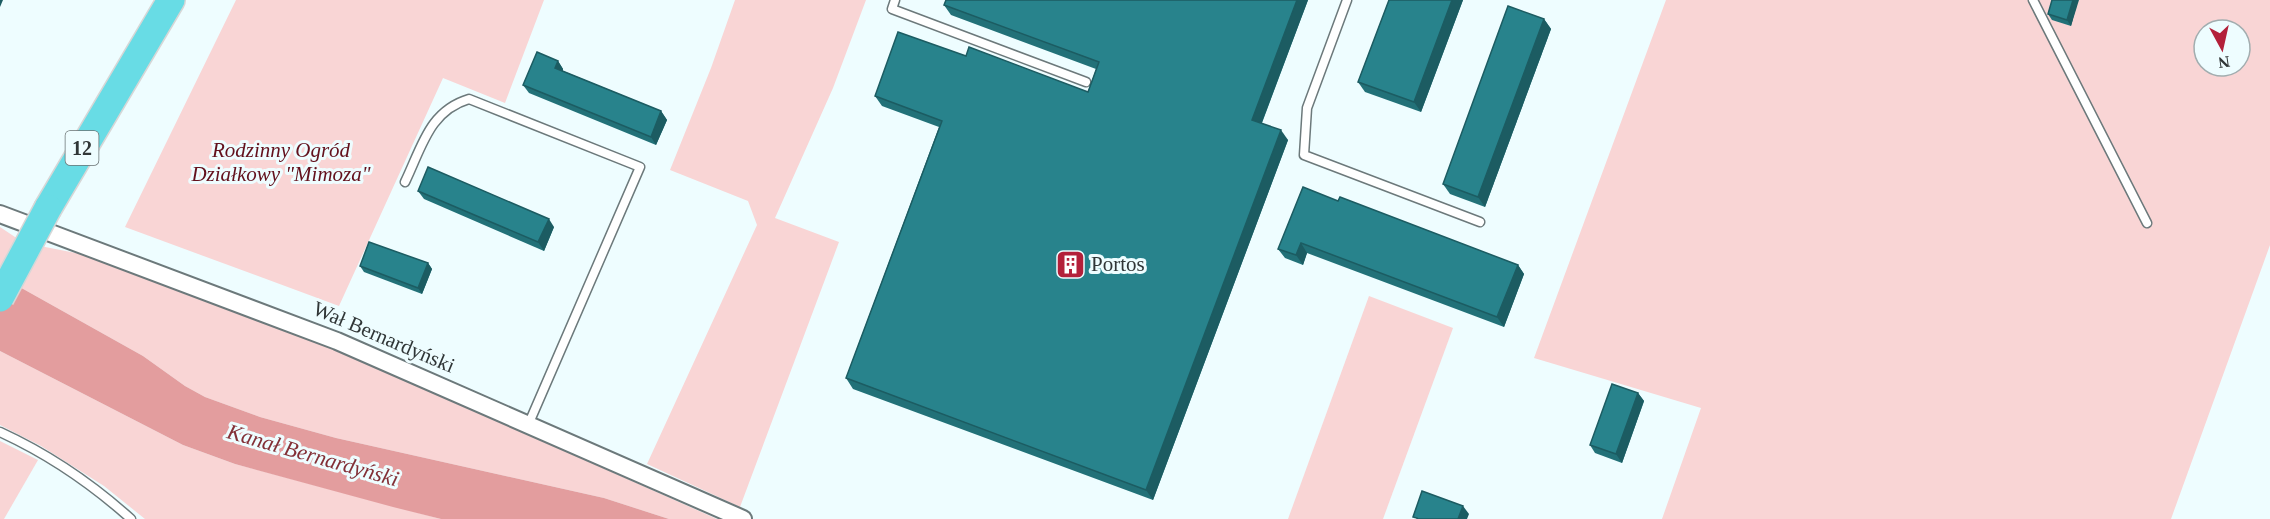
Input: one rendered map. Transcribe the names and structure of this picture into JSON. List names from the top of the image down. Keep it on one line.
{"streets":{"main road":["12"],"street":["Wał Bernardyński"]},"water":["Kanał Bernardyński"],"parks":["Rodzinny Ogród Działkowy \"Mimoza\""],"places":{"building":["Portos"]},"north":"bottom"}
